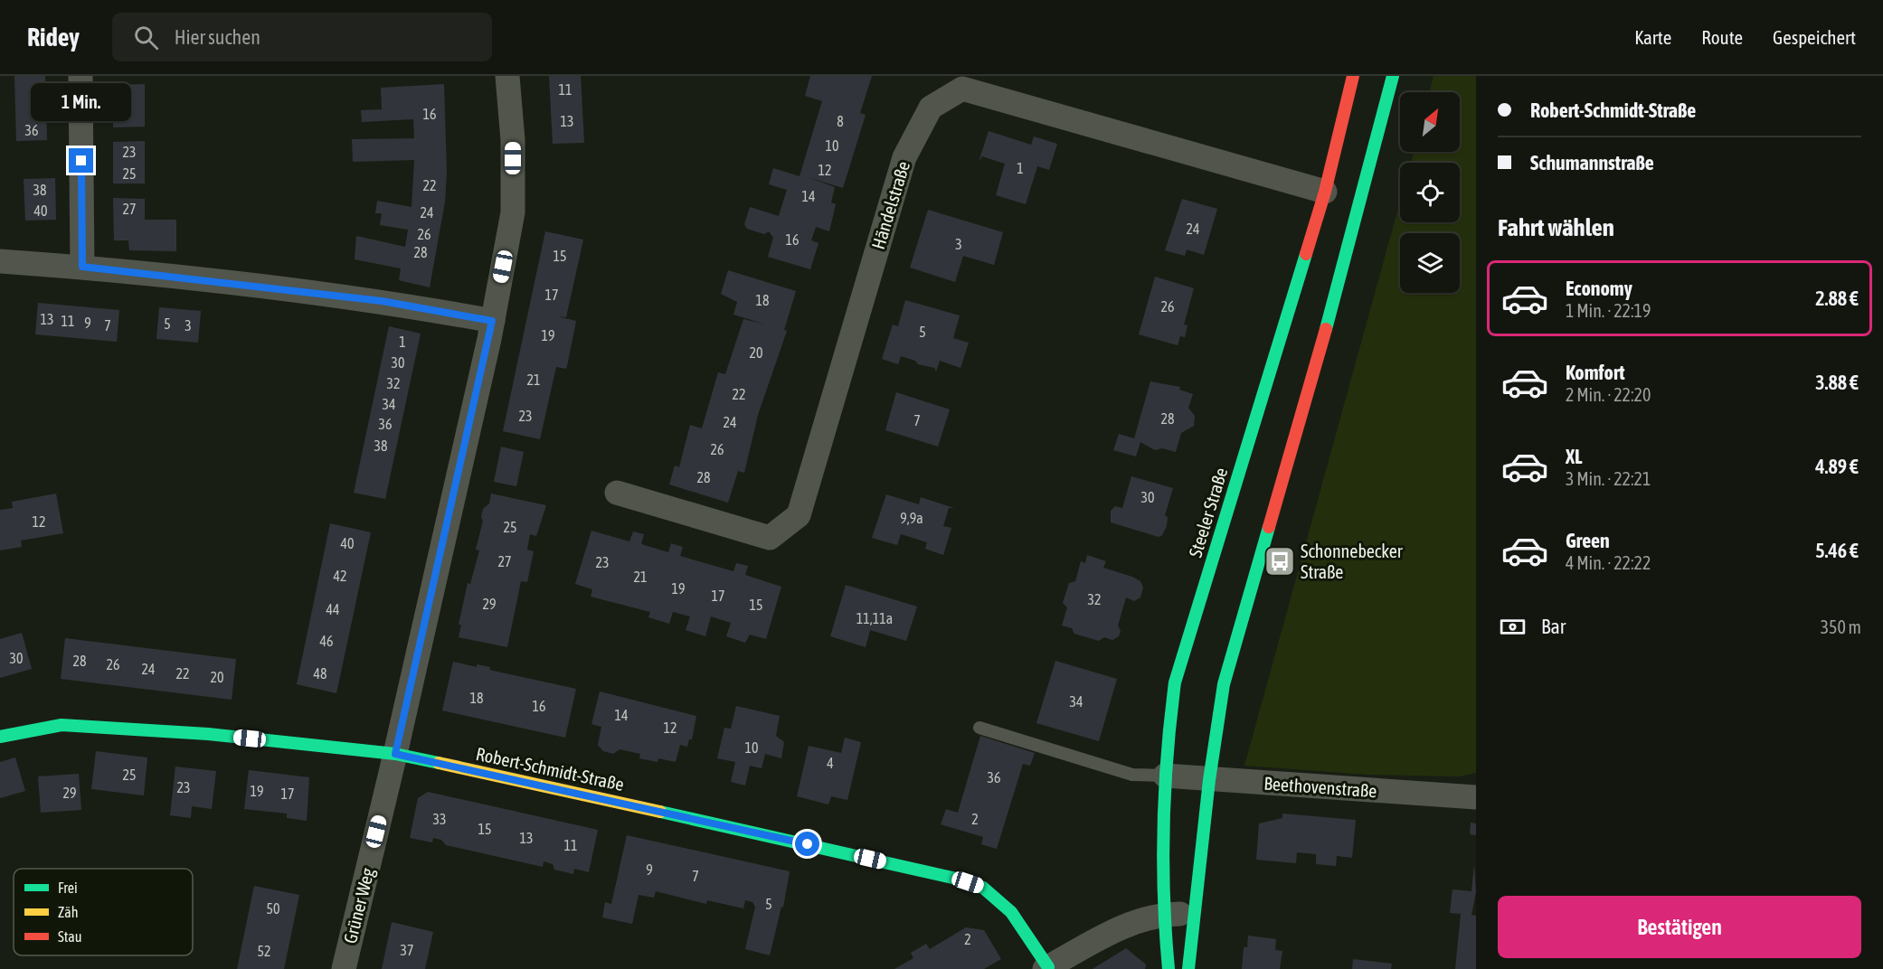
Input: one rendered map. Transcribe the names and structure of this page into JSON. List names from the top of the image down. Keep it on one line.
{"streets":{"main road":["Steeler Straße","Robert-Schmidt-Straße"],"street":["Händelstraße","Beethovenstraße","Grüner Weg"]},"crossings":[["Händelstraße","Steeler Straße"],["Steeler Straße","Beethovenstraße"],["Robert-Schmidt-Straße","Grüner Weg"]],"places":{"bus stop":["Schonnebecker Straße"]},"house_numbers":["11","16","13","8","36","10","23","1","12","25","22","38","14","27","40","24","24","26","16","3","28","15","17","18","26","13","11","9","5","7","3","5","19","1","20","30","21","32","22","34","23","28","7","24","36","38","26","28","30","9,9a","12","25","40","27","23","42","21","19","17","32","29","15","44","11,11a","46","30","28","26","24","22","48","20","18","34","16","14","12","10","4","25","36","23","19","29","17","33","2","15","13","11","9","7","5","50","2","37","52"],"legend":["Frei","Zäh","Stau"],"north":"top right","page":{"header":"Ridey","search":"Hier suchen","nav":["Karte","Route","Gespeichert"],"banner":["Robert-Schmidt-Straße","Schumannstraße"],"bubble":"1 Min.","heading":"Fahrt wählen","list":[{"name":"Economy","note":"1 Min. · 22:19","value":"2.88 €"},{"name":"Komfort","note":"2 Min. · 22:20","value":"3.88 €"},{"name":"XL","note":"3 Min. · 22:21","value":"4.89 €"},{"name":"Green","note":"4 Min. · 22:22","value":"5.46 €"}],"pay":["Bar","350 m"],"buttons":"Bestätigen"}}
